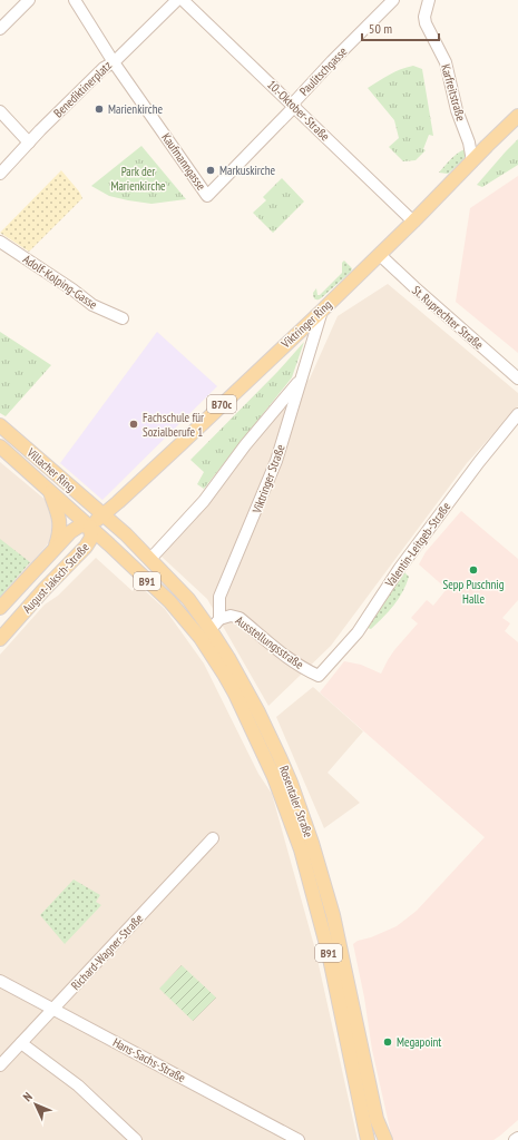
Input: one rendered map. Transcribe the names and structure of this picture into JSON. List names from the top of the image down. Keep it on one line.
{"streets":{"main road":["Viktringer Ring","B70c","Villacher Ring","August-Jaksch-Straße","B91","Rosentaler Straße"],"street":["Paulitschgasse","Benediktinerplatz","Karfreitstraße","10.-Oktober-Straße","Kaufmanngasse","Adolf-Kolping-Gasse","St. Ruprechter Straße","Viktringer Straße","Valentin-Leitgeb-Straße","Ausstellungsstraße","Richard-Wagner-Straße","Hans-Sachs-Straße"]},"crossings":[["Paulitschgasse","10.-Oktober-Straße"],["Paulitschgasse","Kaufmanngasse"],["Benediktinerplatz","Kaufmanngasse"],["Karfreitstraße","Viktringer Ring"],["10.-Oktober-Straße","Viktringer Ring"],["St. Ruprechter Straße","Viktringer Ring"],["Viktringer Ring","Villacher Ring"],["Viktringer Ring","Viktringer Straße"],["Viktringer Ring","August-Jaksch-Straße"],["Viktringer Ring","Rosentaler Straße"],["Villacher Ring","August-Jaksch-Straße"],["Villacher Ring","Rosentaler Straße"],["Viktringer Straße","Ausstellungsstraße"],["Viktringer Straße","Rosentaler Straße"],["Valentin-Leitgeb-Straße","Ausstellungsstraße"],["August-Jaksch-Straße","Rosentaler Straße"],["Ausstellungsstraße","Rosentaler Straße"],["Richard-Wagner-Straße","Hans-Sachs-Straße"]],"parks":["Park der Marienkirche"],"places":["Marienkirche","Markuskirche","Fachschule für Sozialberufe 1","Sepp Puschnig Halle","Megapoint"],"scale_bar":"50 m","north":"top left"}
